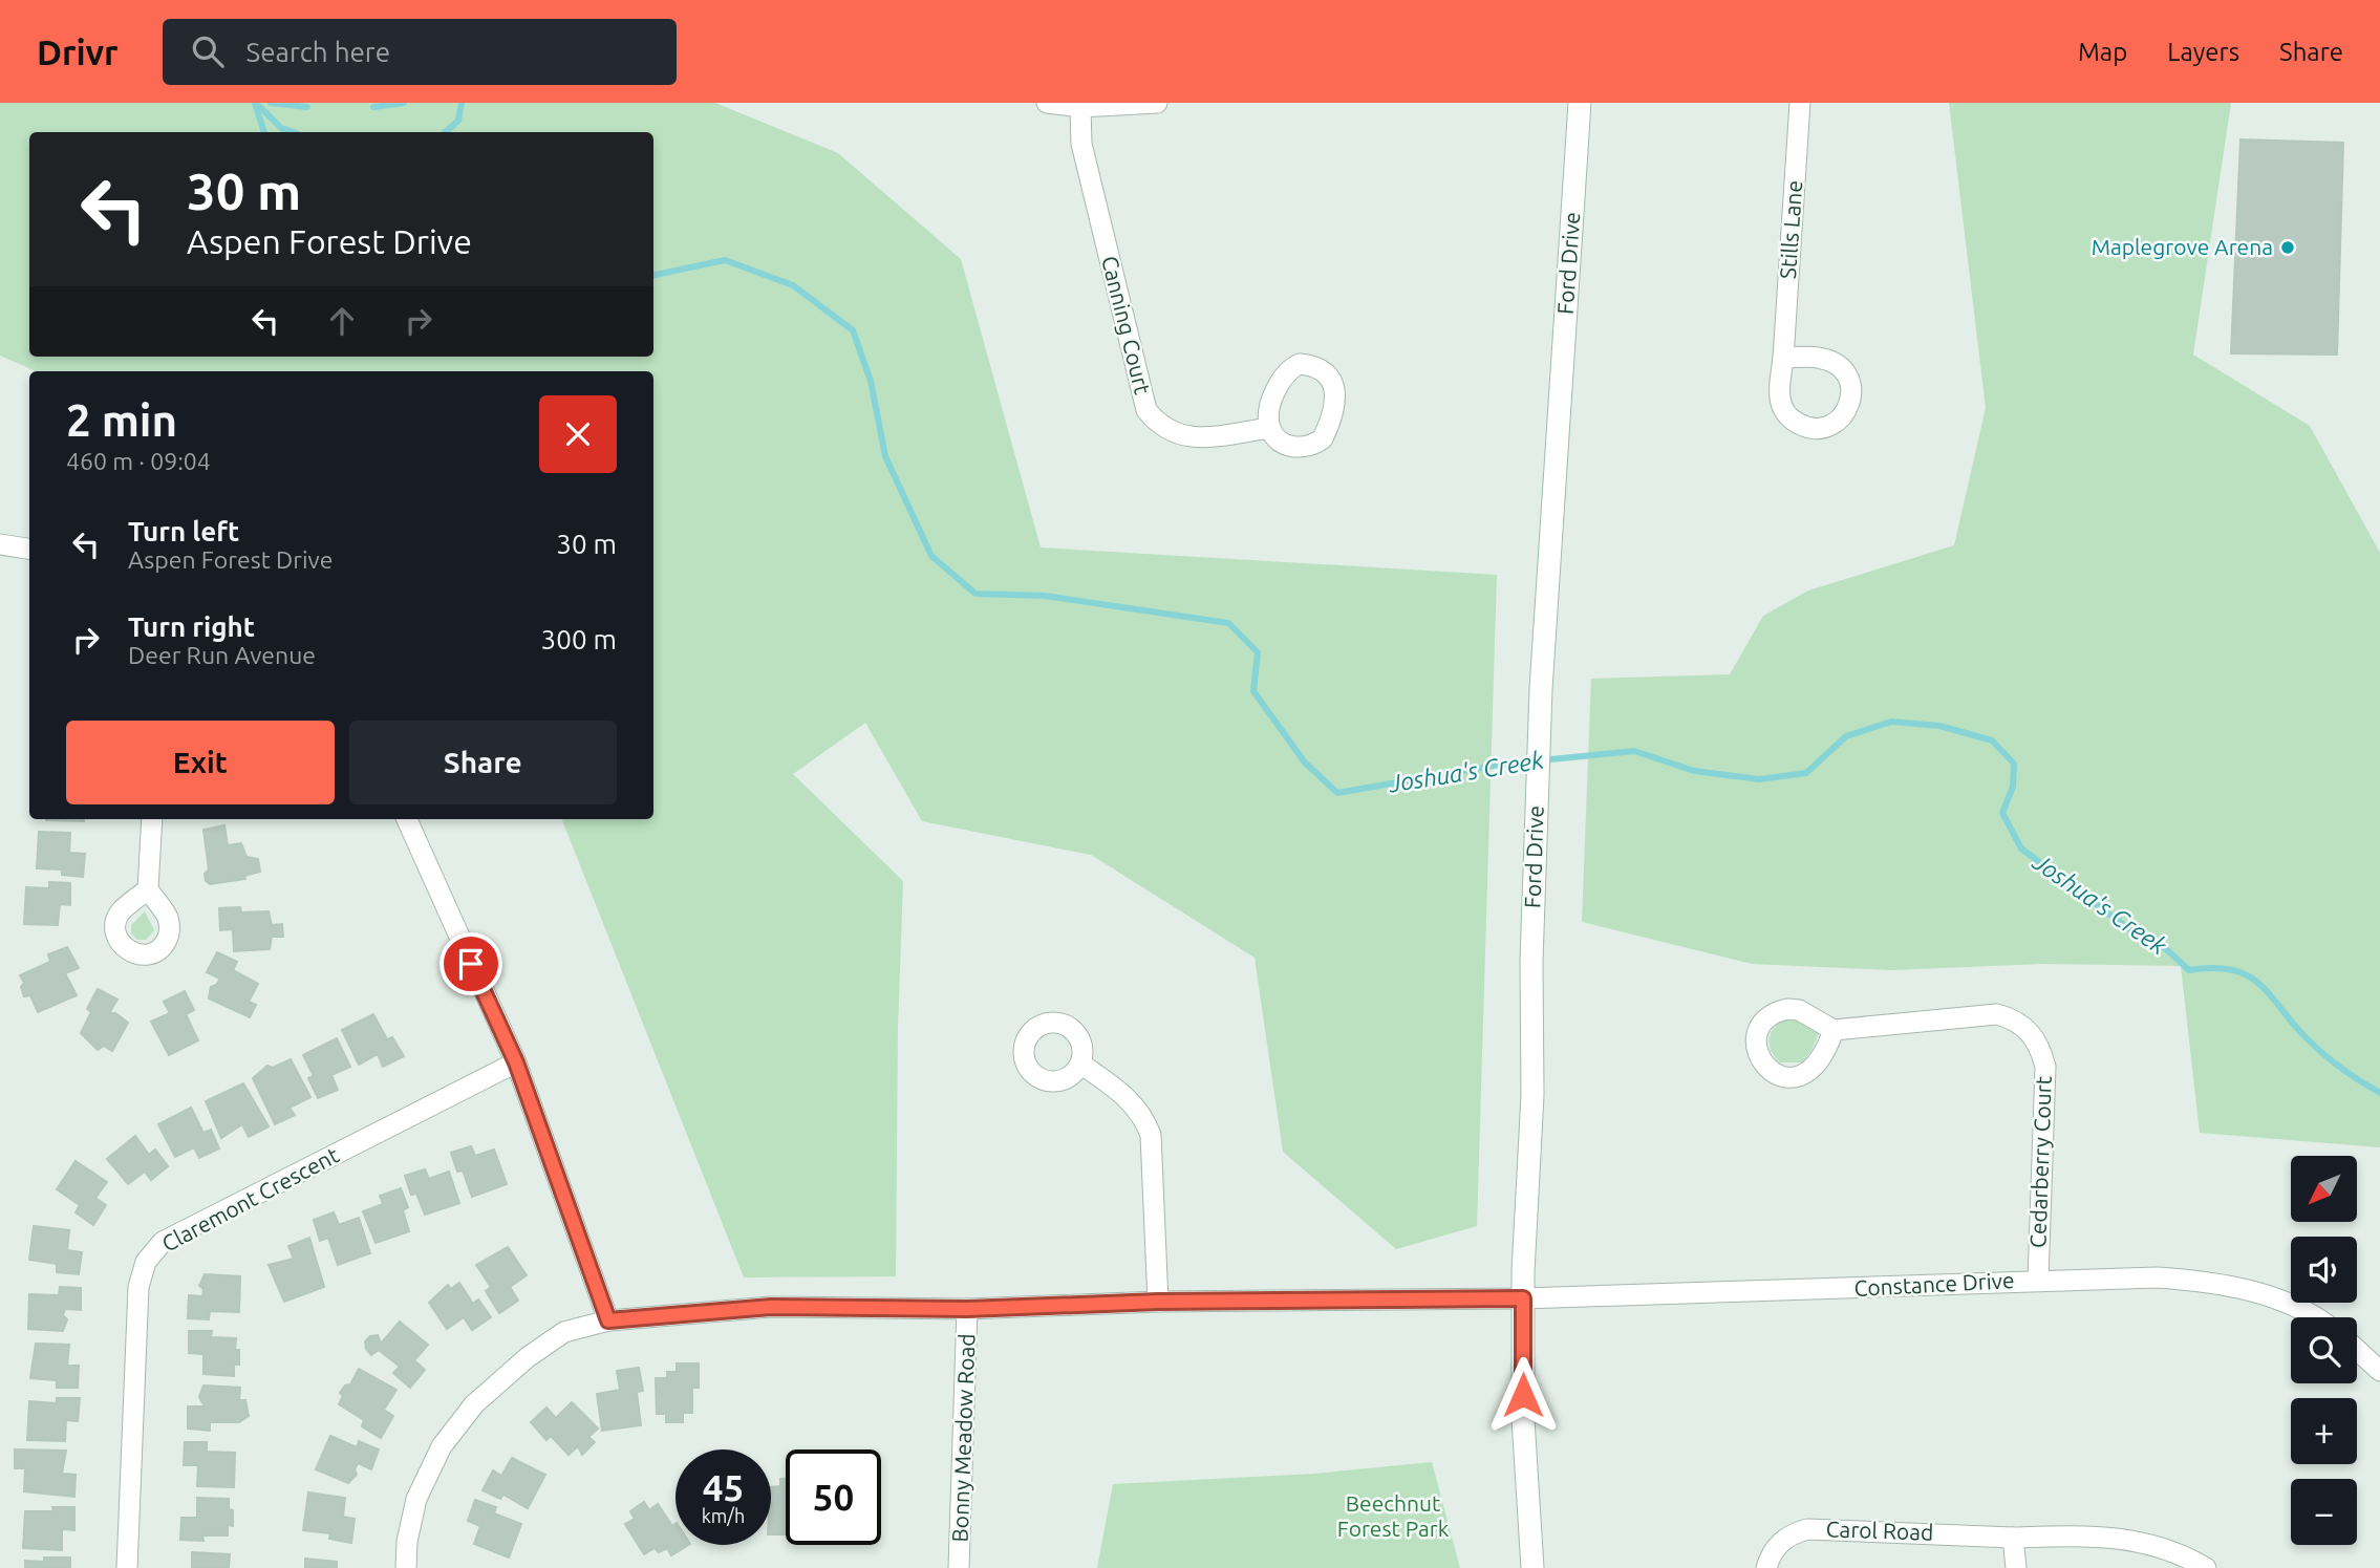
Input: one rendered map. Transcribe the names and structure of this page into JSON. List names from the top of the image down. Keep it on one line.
{"streets":{"main road":["Ford Drive"],"street":["Stills Lane","Canning Court","Cedarberry Court","Claremont Crescent","Constance Drive","Bonny Meadow Road","Carol Road"]},"crossings":[["Ford Drive","Constance Drive"],["Cedarberry Court","Constance Drive"],["Constance Drive","Bonny Meadow Road"]],"water":["Joshua's Creek"],"parks":["Beechnut Forest Park"],"places":["Maplegrove Arena"],"north":"bottom left","page":{"header":"Drivr","search":"Search here","nav":["Map","Layers","Share"],"turn":["30 m","Aspen Forest Drive"],"heading":["2 min","460 m · 09:04"],"list":[{"name":"Turn left","note":"Aspen Forest Drive","value":"30 m"},{"name":"Turn right","note":"Deer Run Avenue","value":"300 m"}],"buttons":["Exit","Share"],"map_buttons":["+","−"],"speed":"45 km/h","limit":"50"}}
